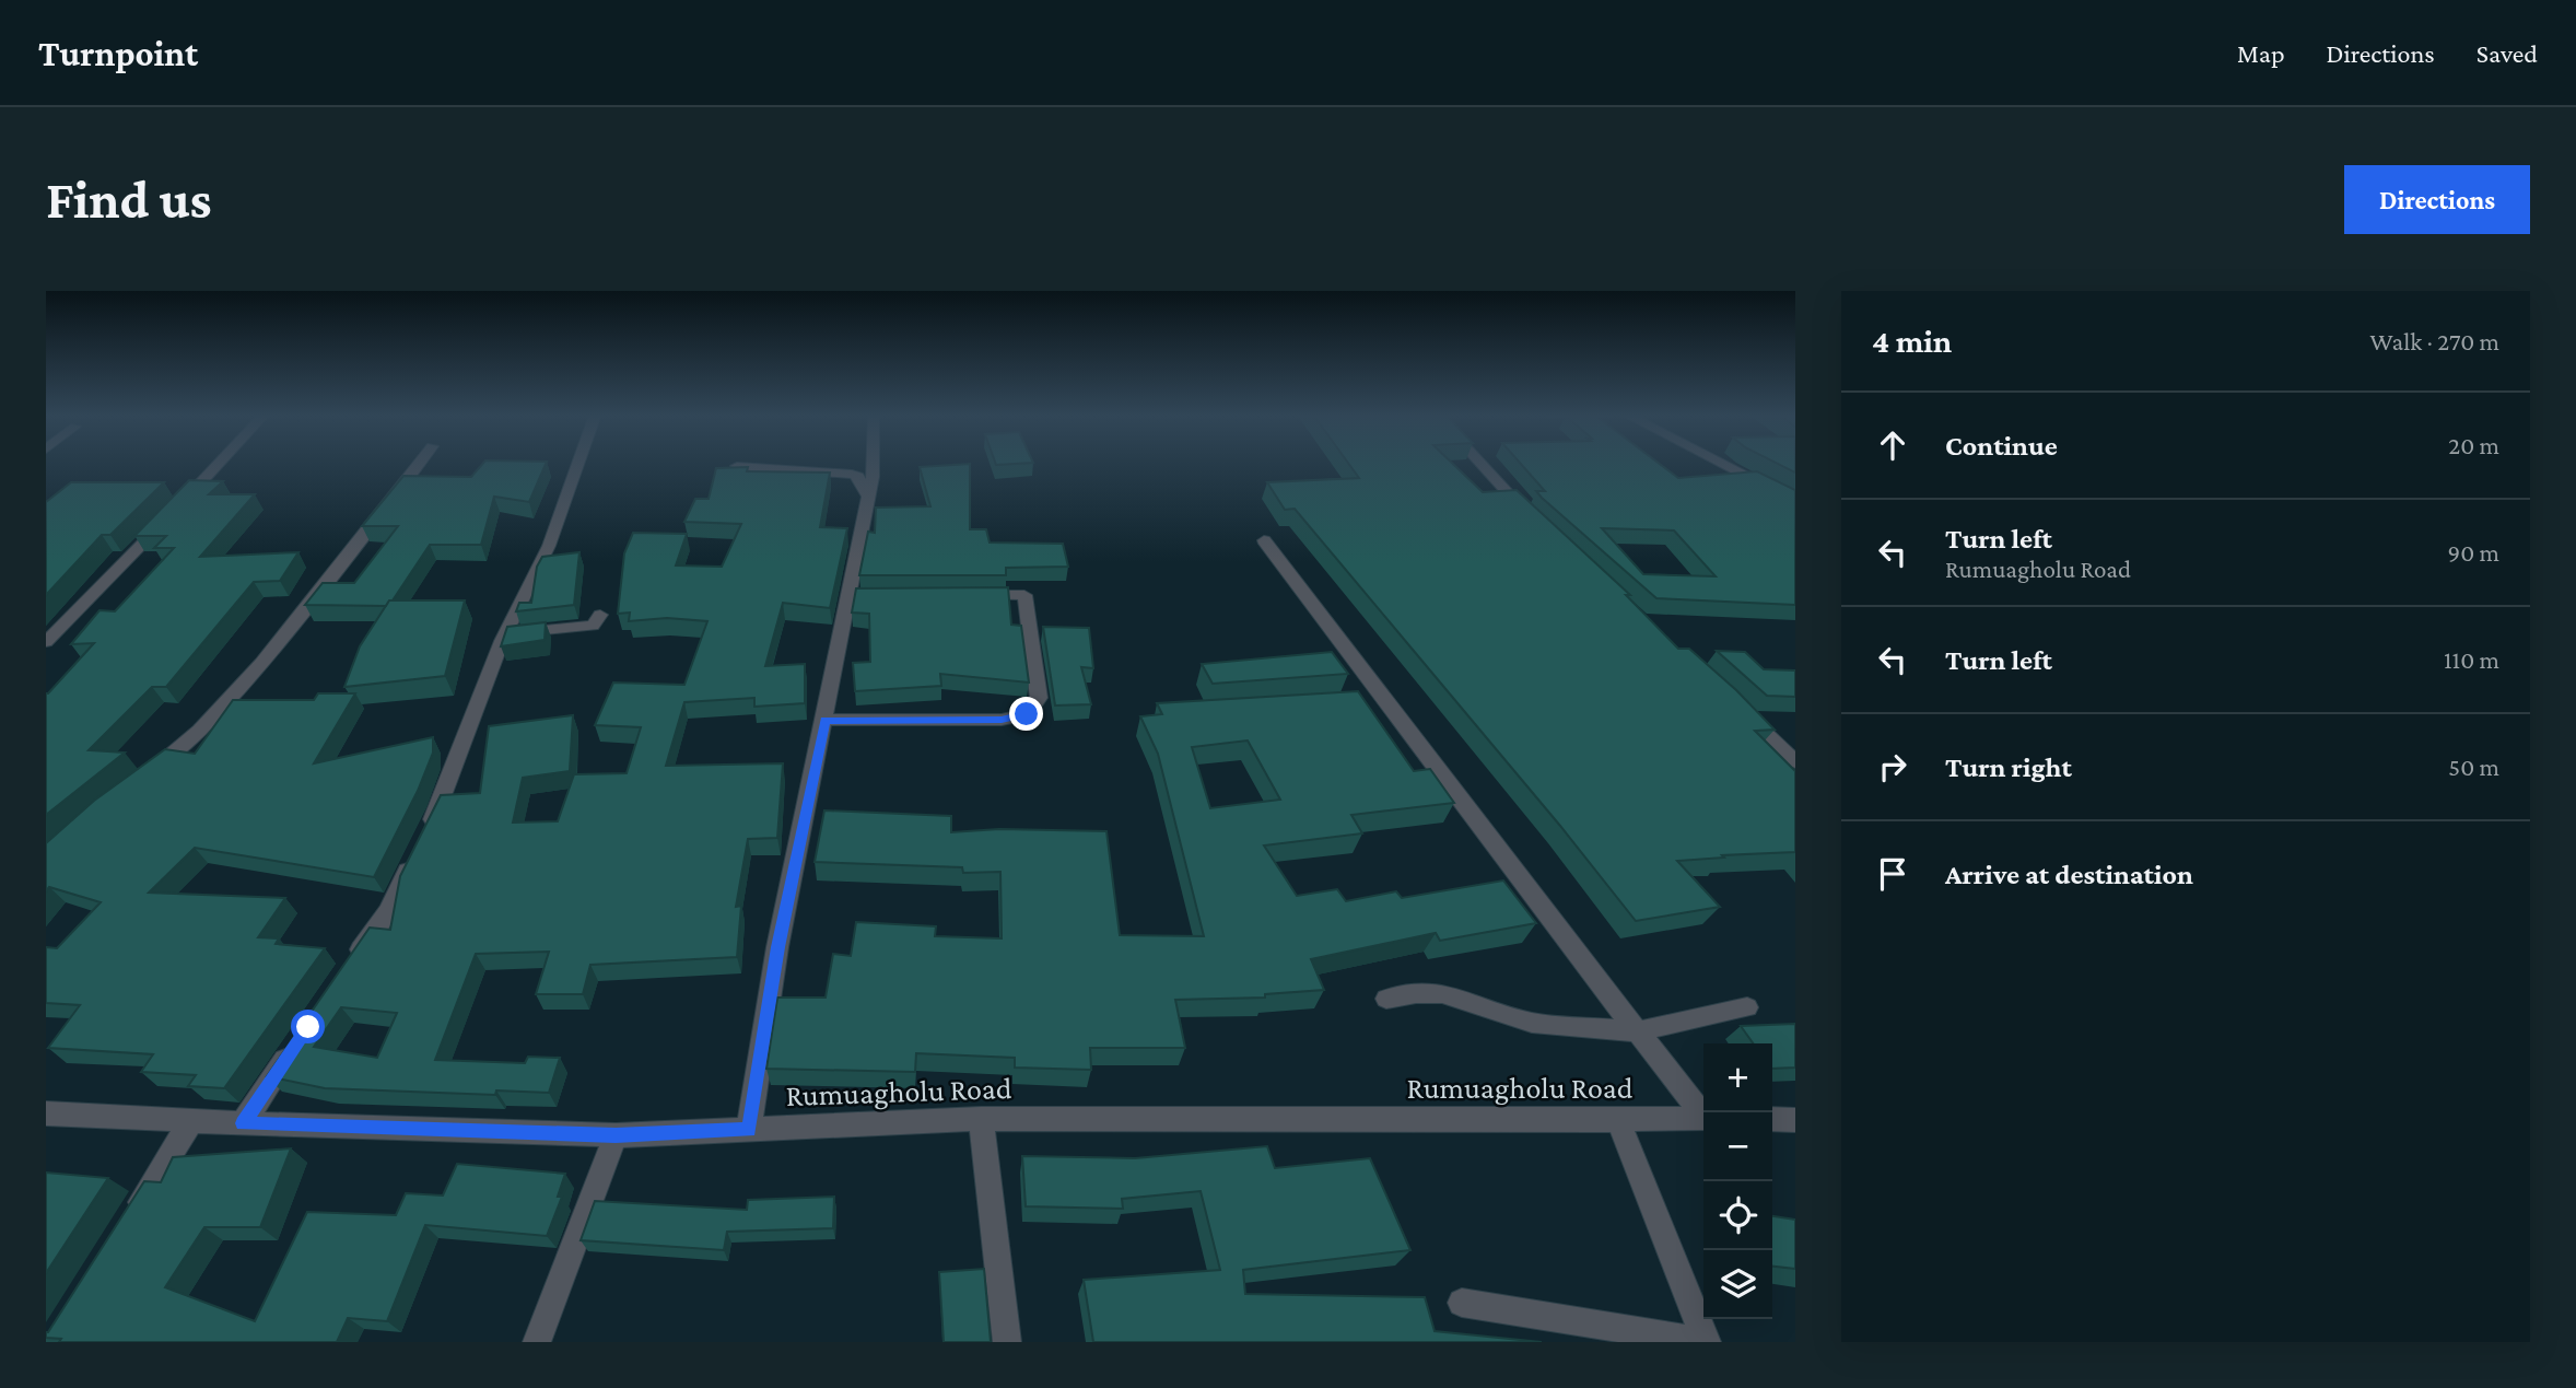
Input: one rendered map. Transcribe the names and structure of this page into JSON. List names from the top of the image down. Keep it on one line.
{"streets":{"street":["Rumuagholu Road"]},"page":{"header":"Turnpoint","nav":["Map","Directions","Saved"],"buttons":"Directions","title":"Find us","heading":["4 min","Walk · 270 m"],"list":[["Continue","20 m"],["Turn left","Rumuagholu Road","90 m"],["Turn left","110 m"],["Turn right","50 m"],"Arrive at destination"],"map_buttons":["+","−"]}}
